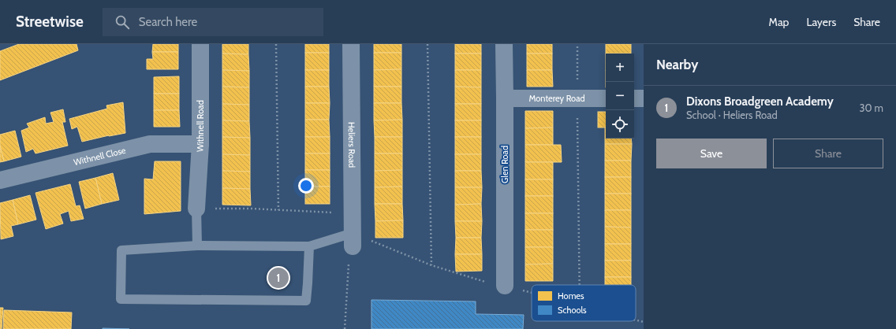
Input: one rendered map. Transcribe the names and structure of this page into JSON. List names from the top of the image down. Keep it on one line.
{"streets":{"street":["Monterey Road","Withnell Road","Heliers Road","Withnell Close","Glen Road"]},"crossings":[["Monterey Road","Glen Road"],["Withnell Road","Withnell Close"]],"legend":["Homes","Schools"],"page":{"header":"Streetwise","search":"Search here","nav":["Map","Layers","Share"],"heading":"Nearby","map_buttons":["+","−"],"list":[{"mark":"1","name":"Dixons Broadgreen Academy","note":"School · Heliers Road","value":"30 m"}],"buttons":["Save","Share"],"pins":"1"}}
